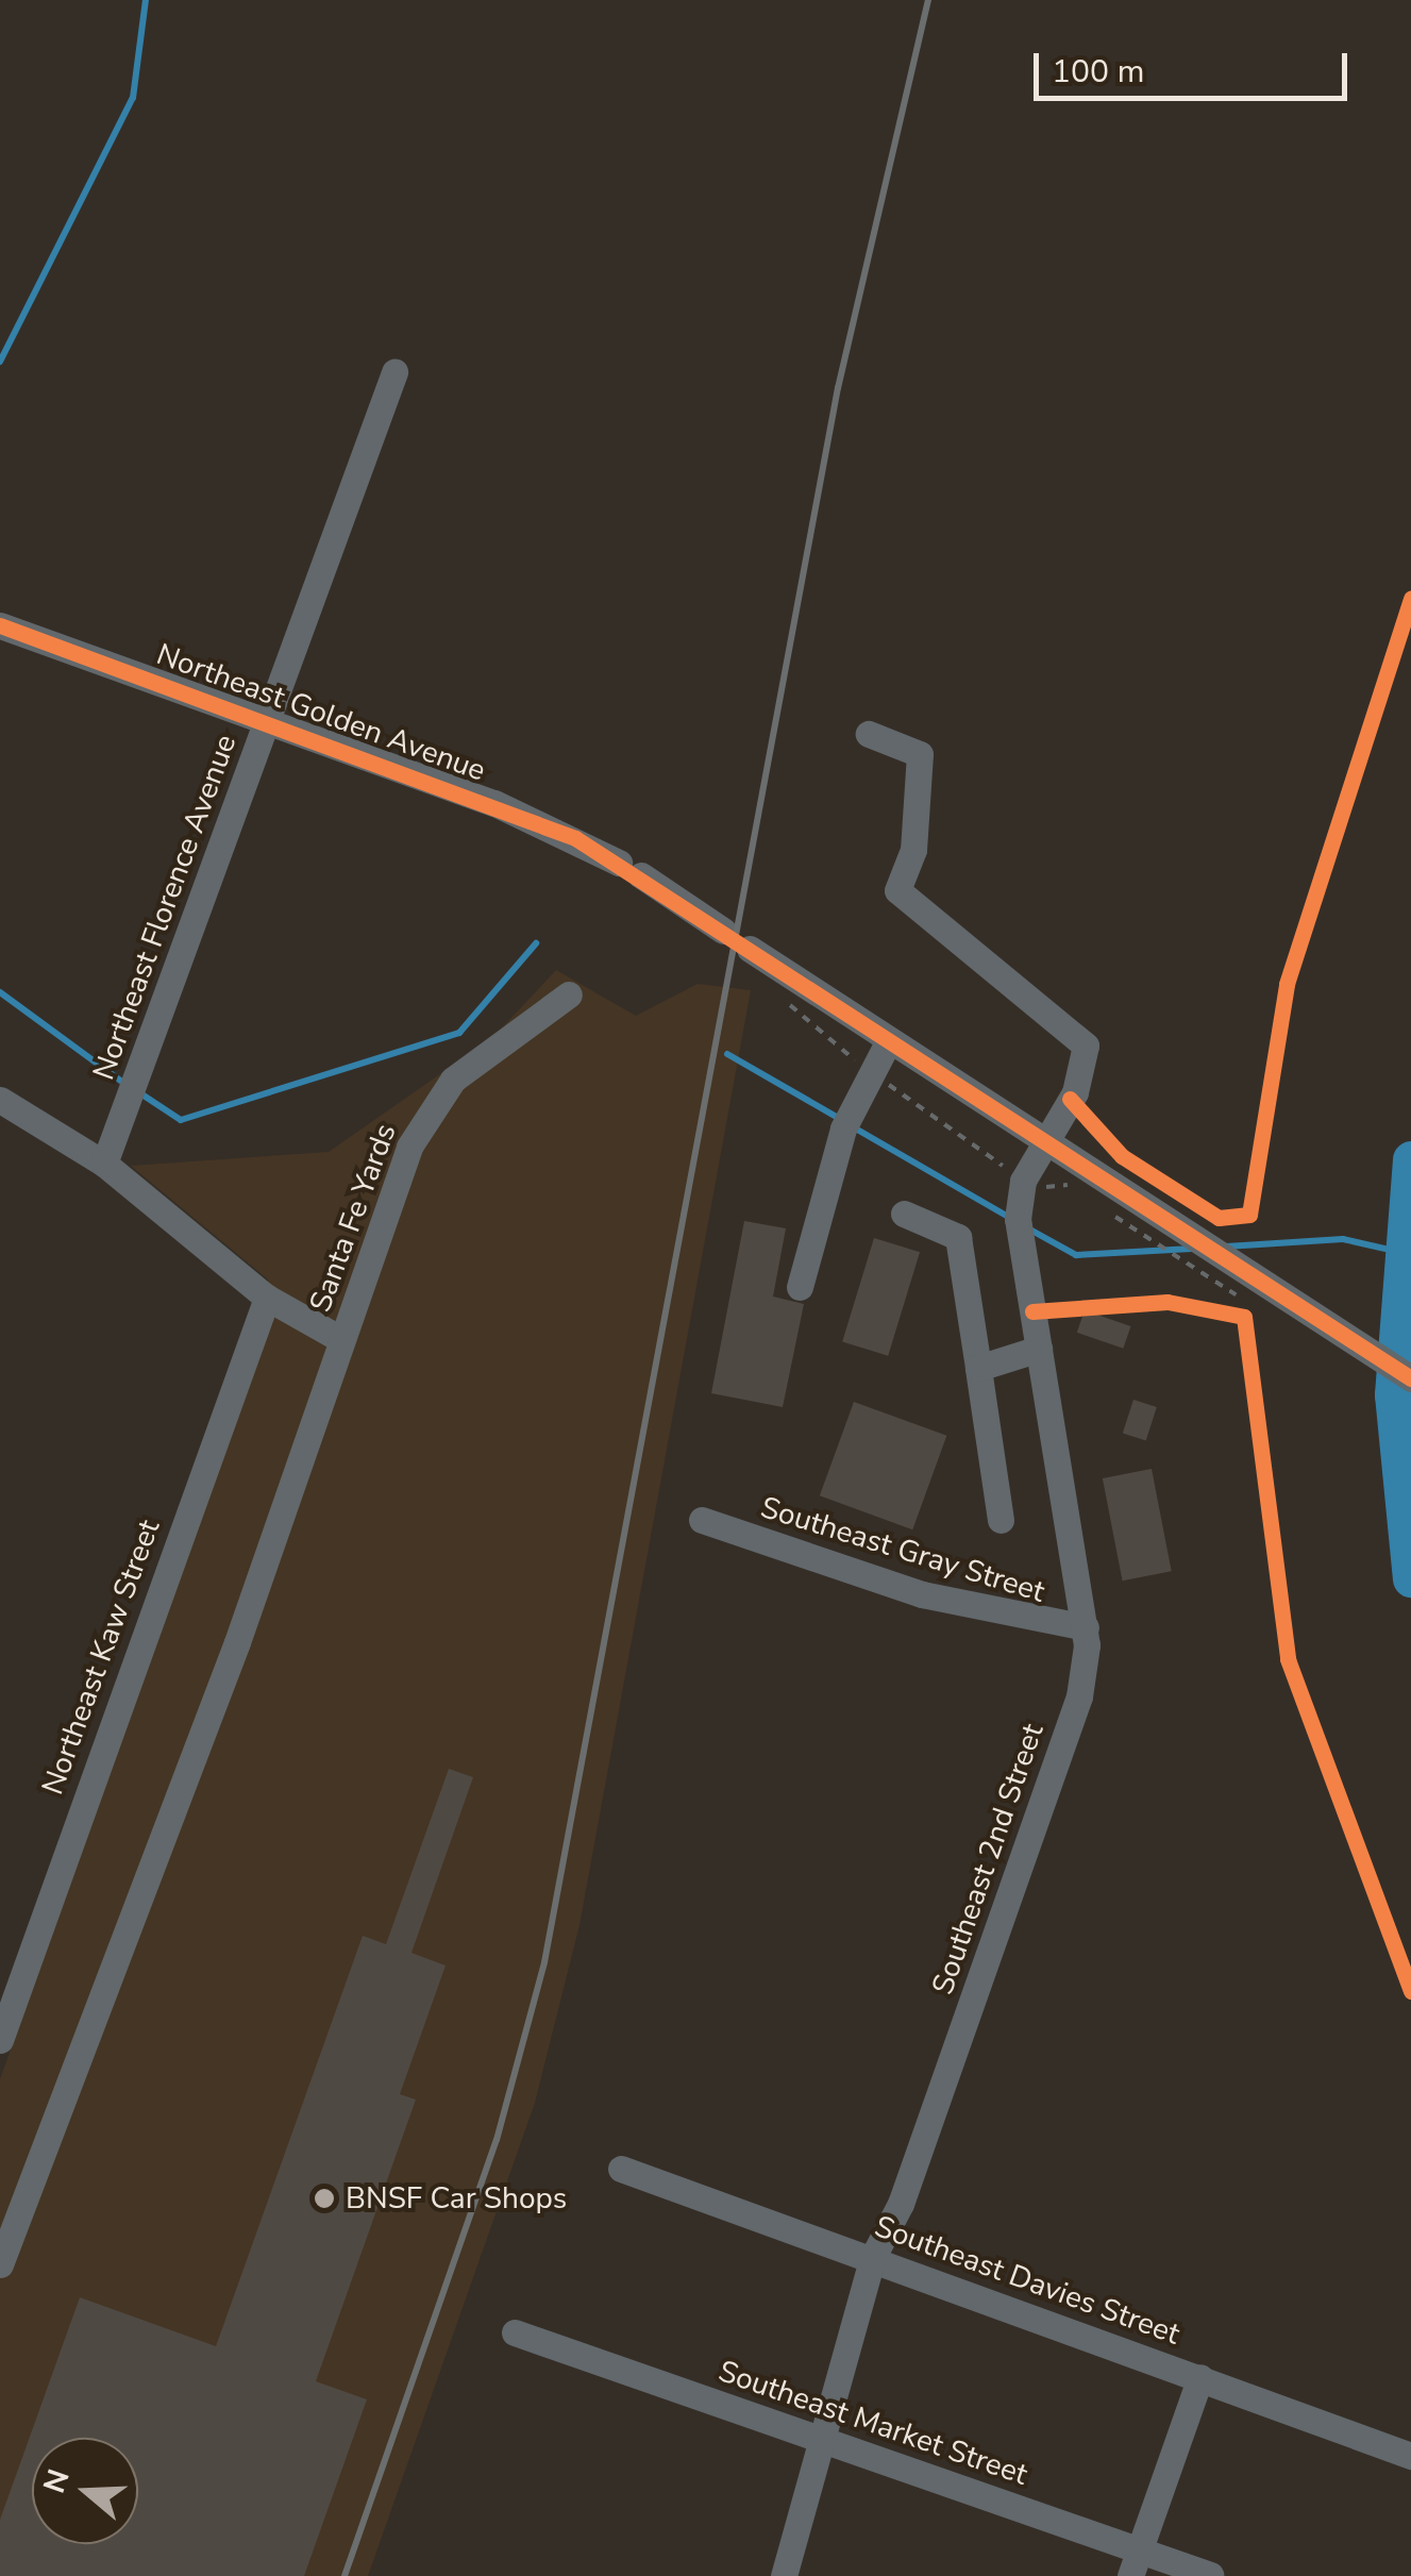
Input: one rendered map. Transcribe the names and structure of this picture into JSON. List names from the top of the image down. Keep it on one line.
{"streets":{"street":["Northeast Golden Avenue","Northeast Florence Avenue","Santa Fe Yards","Southeast Gray Street","Northeast Kaw Street","Southeast 2nd Street","Southeast Davies Street","Southeast Market Street"]},"crossings":[["Northeast Golden Avenue","Northeast Florence Avenue"],["Southeast Gray Street","Southeast 2nd Street"],["Southeast 2nd Street","Southeast Davies Street"],["Southeast 2nd Street","Southeast Market Street"]],"places":["BNSF Car Shops"],"scale_bar":"100 m","north":"left"}
